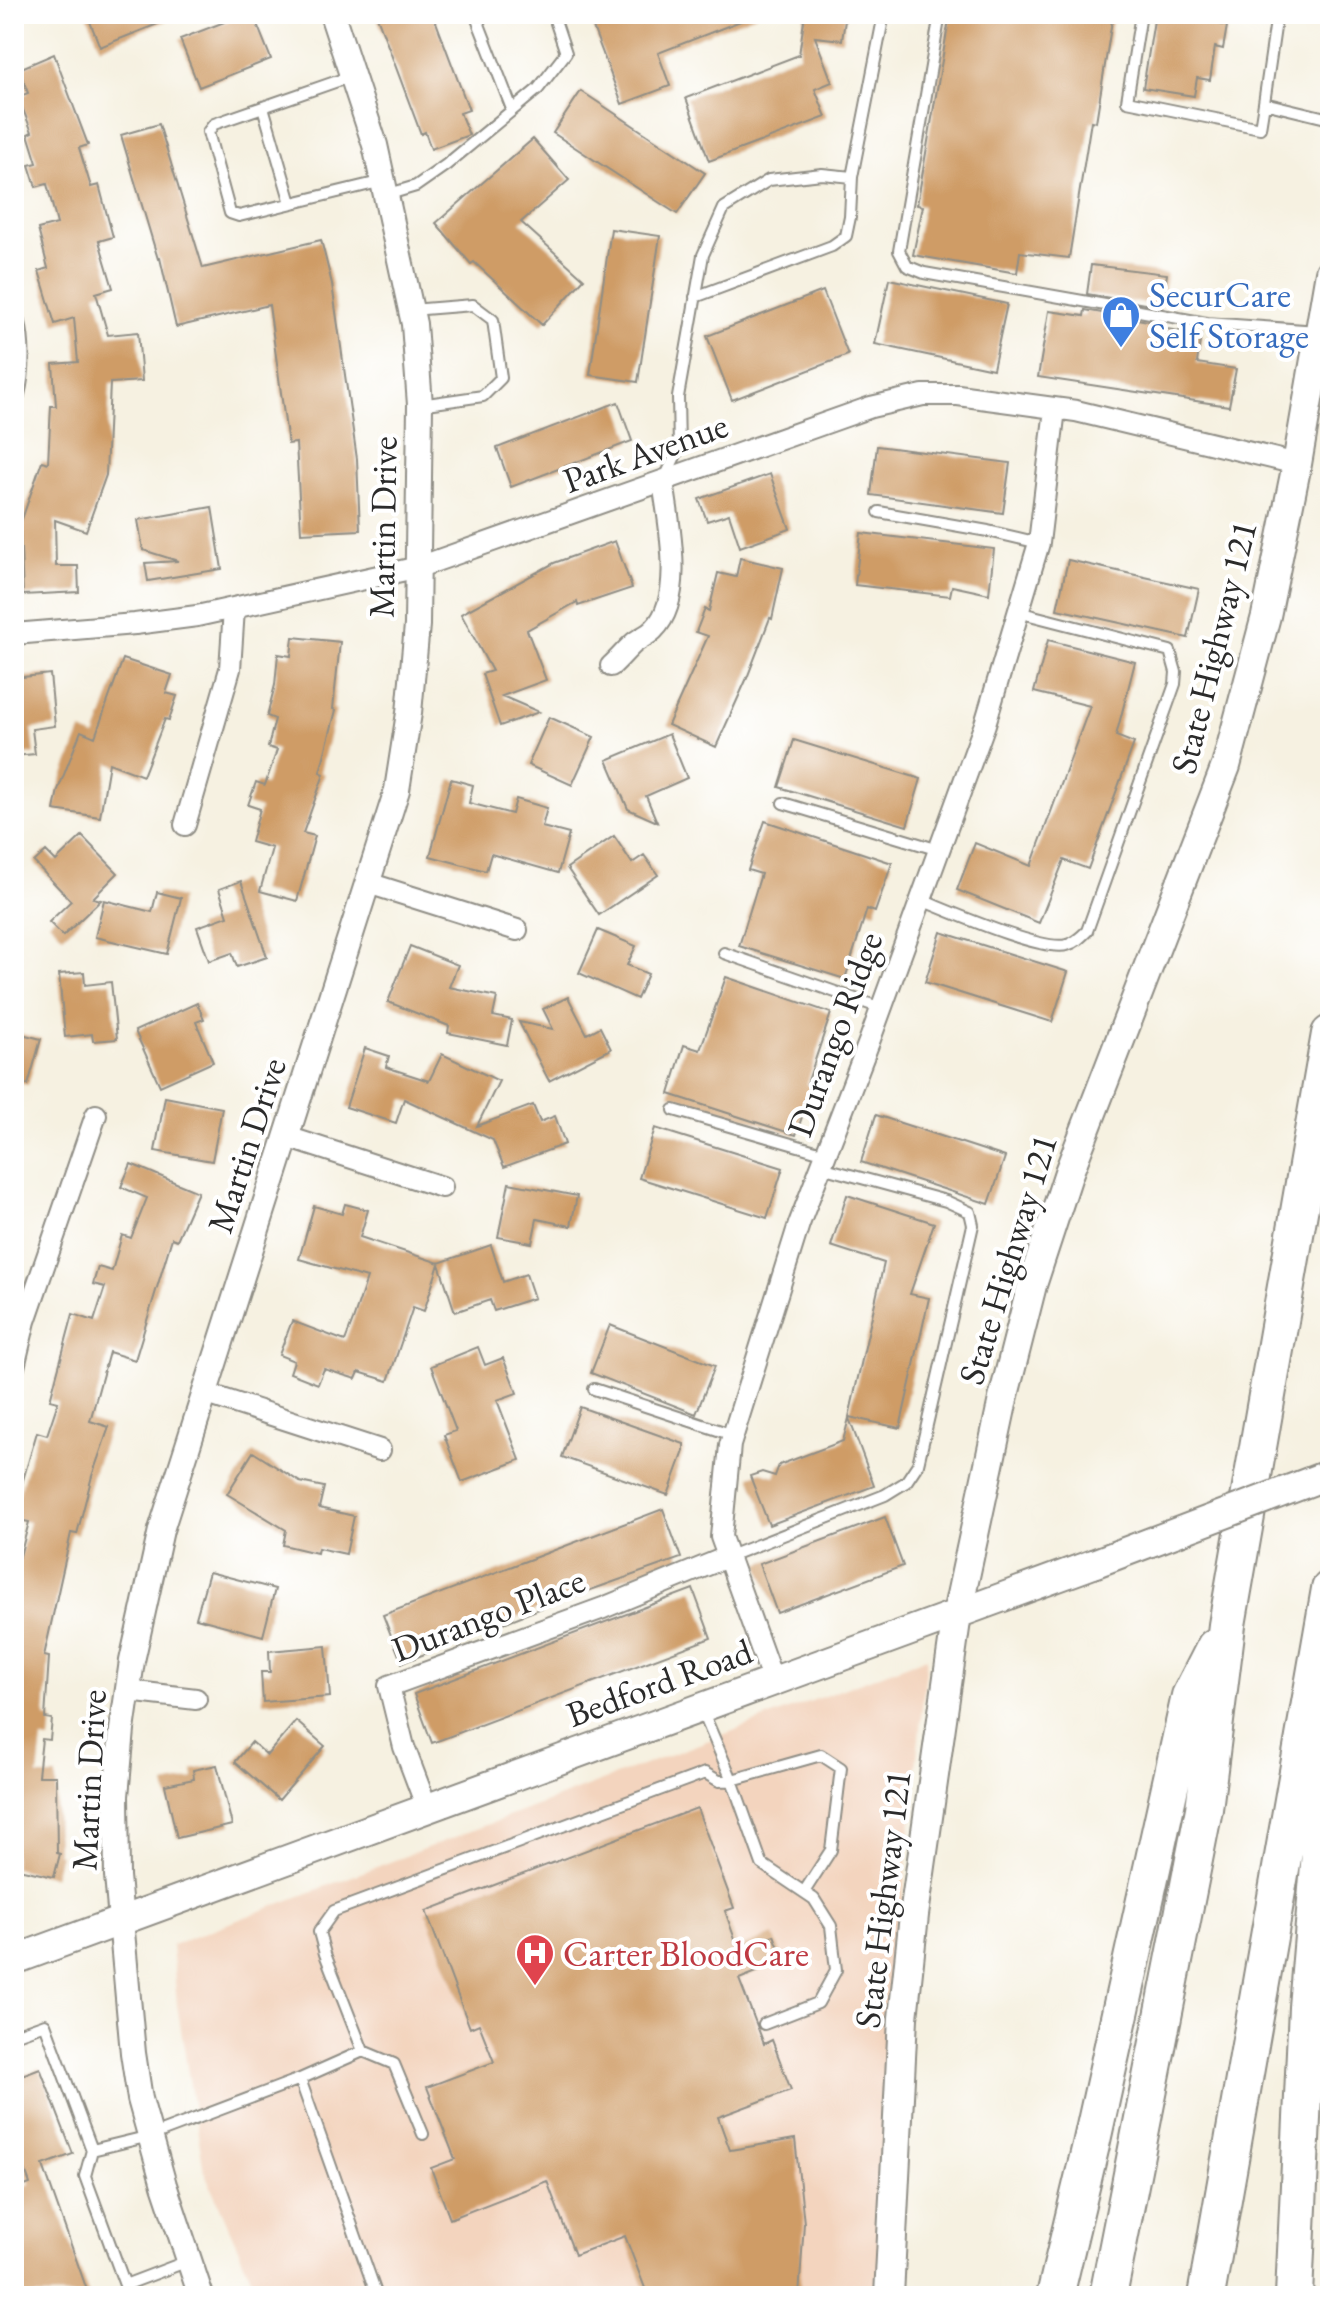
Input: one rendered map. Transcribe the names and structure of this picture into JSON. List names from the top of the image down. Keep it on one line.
{"streets":{"main road":["State Highway 121","Bedford Road"],"street":["Park Avenue","Martin Drive","Durango Ridge","Durango Place"]},"crossings":[["Park Avenue","Martin Drive"],["Park Avenue","State Highway 121"],["Park Avenue","Durango Ridge"],["Martin Drive","Bedford Road"],["State Highway 121","Bedford Road"],["Durango Ridge","Durango Place"],["Durango Ridge","Bedford Road"],["Durango Place","Bedford Road"]],"places":{"shop":["SecurCare Self Storage"],"hospital":["Carter BloodCare"]}}
